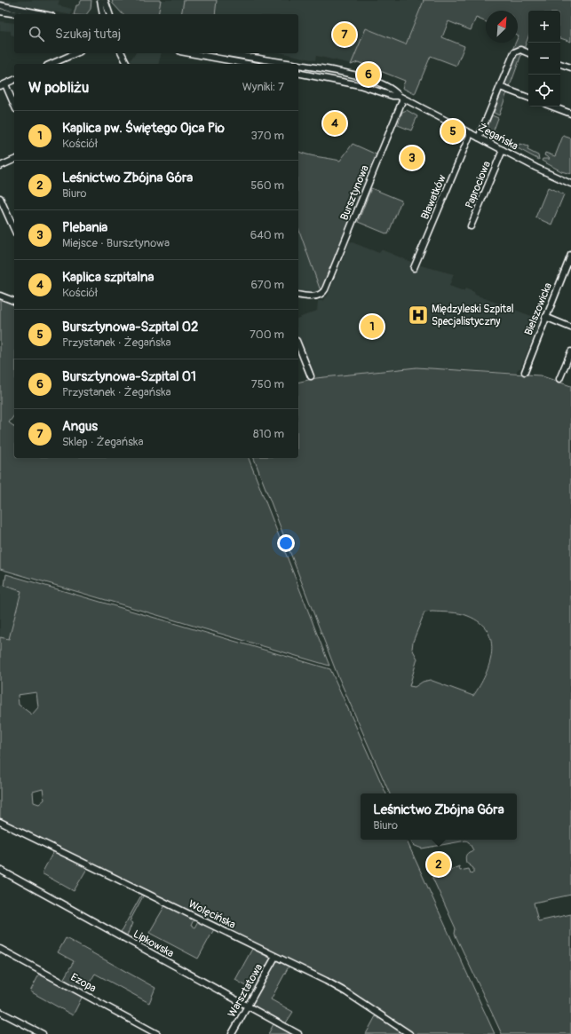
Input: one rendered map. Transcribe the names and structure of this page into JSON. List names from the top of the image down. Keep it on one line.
{"streets":{"street":["Żegańska","Paprociowa","Bursztynowa","Bławatków","Bielszowicka","Wolęcińska","Lipkowska","Ezopa","Warsztatowa"]},"crossings":[["Żegańska","Paprociowa"],["Żegańska","Bursztynowa"],["Żegańska","Bławatków"],["Wolęcińska","Warsztatowa"],["Lipkowska","Warsztatowa"]],"places":{"hospital":["Międzyleski Szpital Specjalistyczny"]},"north":"top right","page":{"map_buttons":["+","−"],"search":"Szukaj tutaj","pins":["7","6","4","5","3","1","2"],"heading":["W pobliżu","Wyniki: 7"],"list":[{"mark":"1","name":"Kaplica pw. Świętego Ojca Pio","note":"Kościół","value":"370 m"},{"mark":"2","name":"Leśnictwo Zbójna Góra","note":"Biuro","value":"560 m"},{"mark":"3","name":"Plebania","note":"Miejsce · Bursztynowa","value":"640 m"},{"mark":"4","name":"Kaplica szpitalna","note":"Kościół","value":"670 m"},{"mark":"5","name":"Bursztynowa-Szpital 02","note":"Przystanek · Żegańska","value":"700 m"},{"mark":"6","name":"Bursztynowa-Szpital 01","note":"Przystanek · Żegańska","value":"750 m"},{"mark":"7","name":"Angus","note":"Sklep · Żegańska","value":"810 m"}],"popup":["Leśnictwo Zbójna Góra","Biuro"]}}
